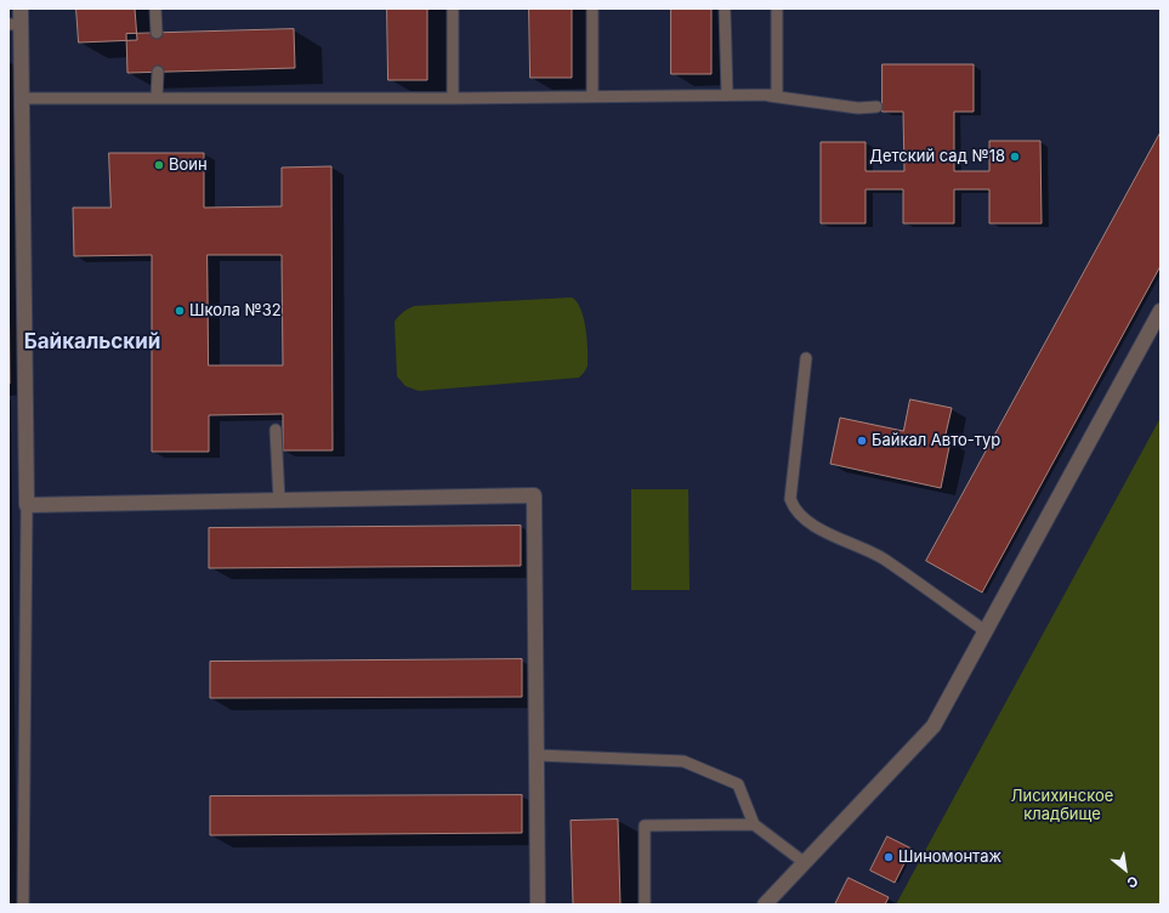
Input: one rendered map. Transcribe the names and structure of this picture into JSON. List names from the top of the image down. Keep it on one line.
{"districts":["Байкальский"],"parks":["Лисихинское кладбище"],"places":["Детский сад №18","Воин","Школа №32","Байкал Авто-тур","Шиномонтаж"],"north":"bottom right"}
